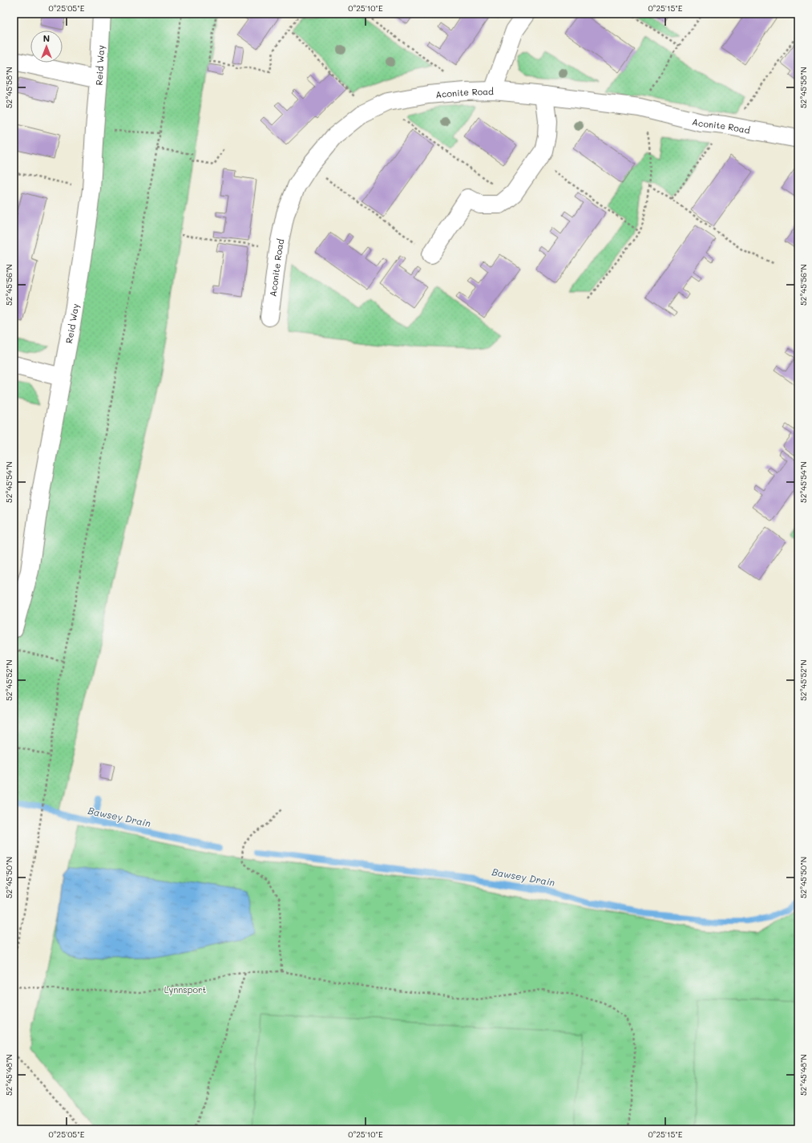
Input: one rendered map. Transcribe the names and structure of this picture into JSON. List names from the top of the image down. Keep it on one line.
{"streets":{"street":["Reid Way","Aconite Road"]},"water":["Bawsey Drain"],"parks":["Lynnsport"],"north":"top","coordinates":["0°25'05\"E","0°25'10\"E","0°25'15\"E","52°45'58\"N","52°45'56\"N","52°45'54\"N","52°45'52\"N","52°45'50\"N","52°45'48\"N"]}
